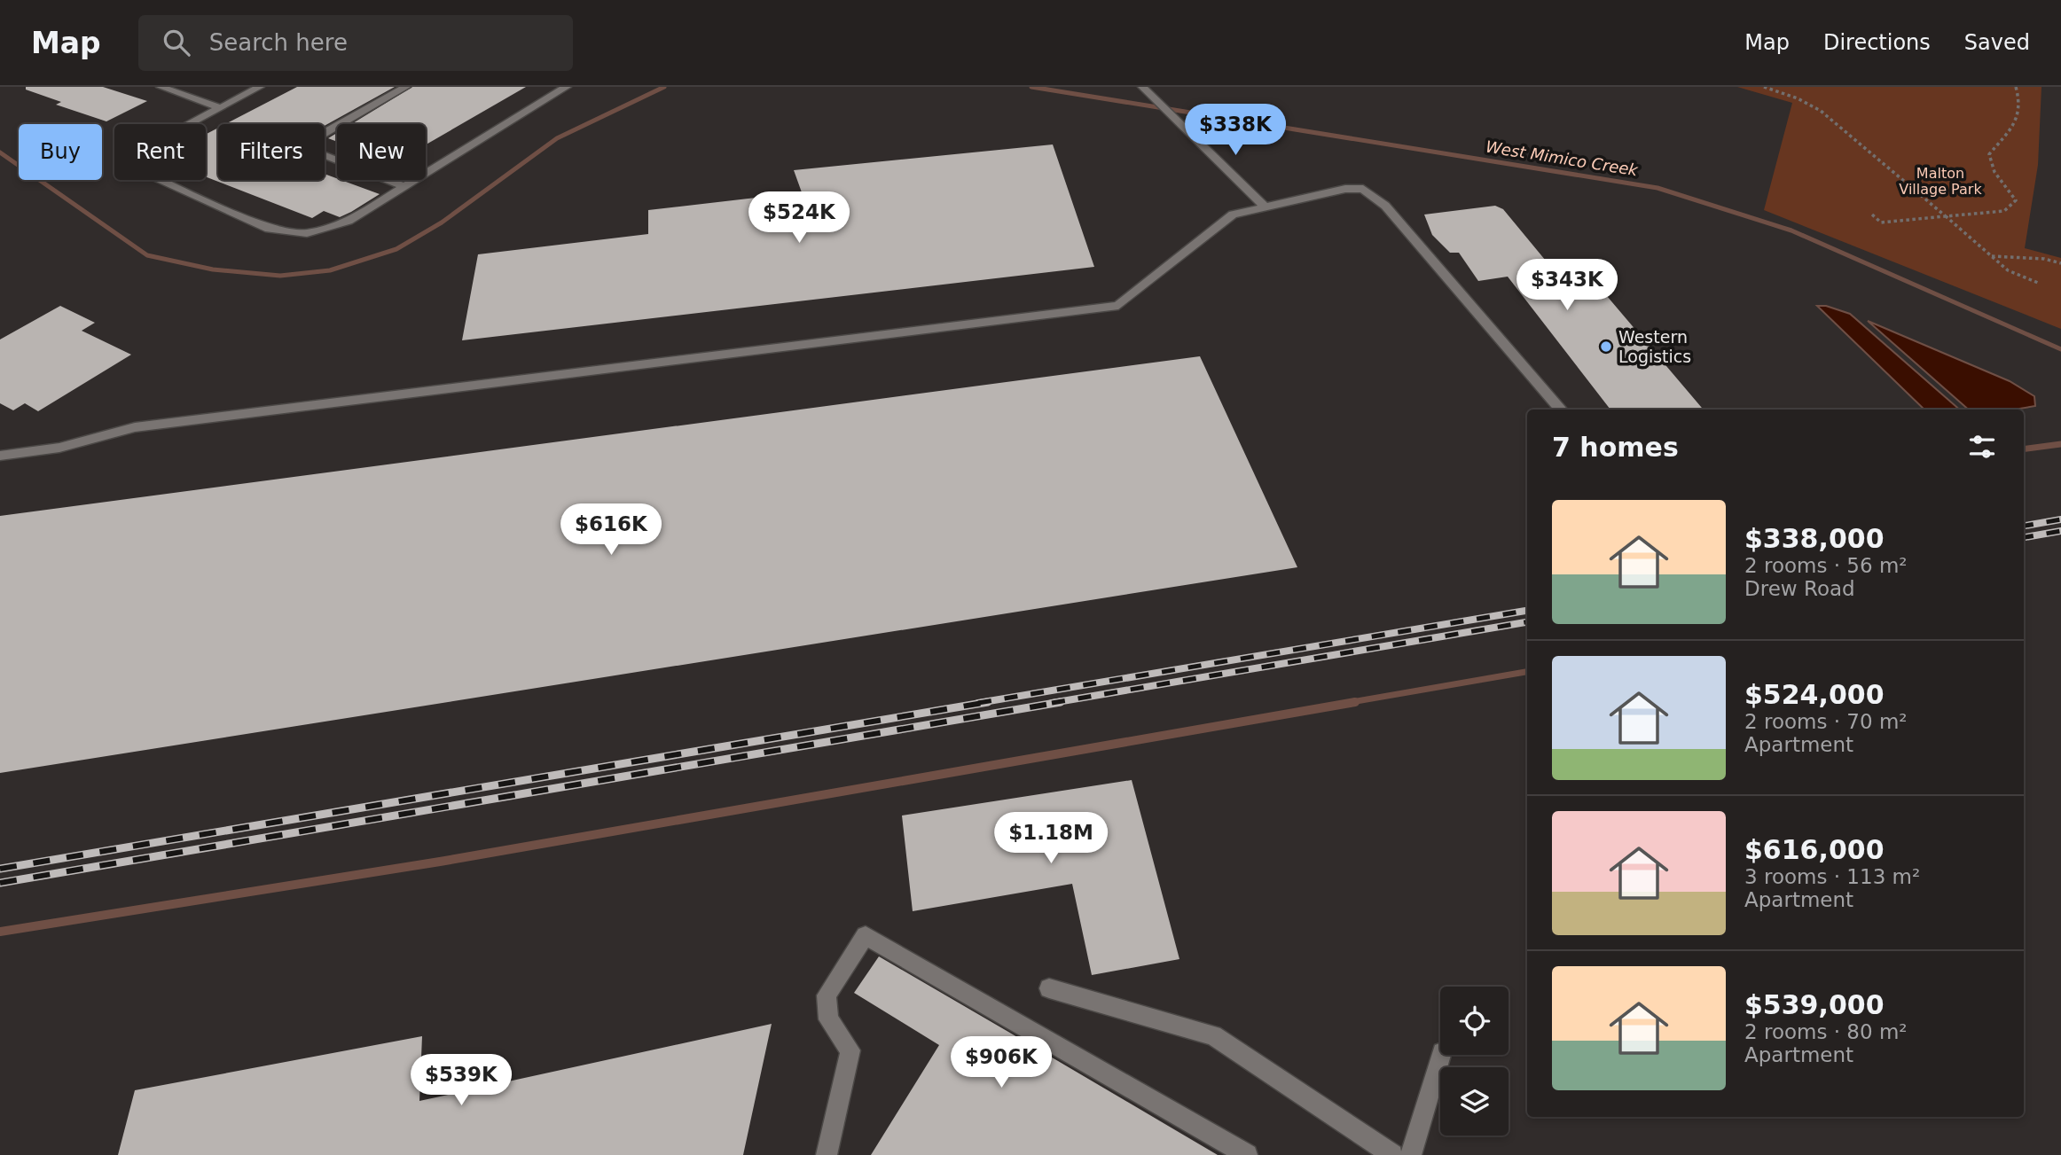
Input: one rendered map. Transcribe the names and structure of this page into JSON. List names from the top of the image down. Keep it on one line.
{"water":["West Mimico Creek"],"parks":["Malton Village Park"],"places":["Western Logistics"],"page":{"header":"Map","search":"Search here","nav":["Map","Directions","Saved"],"price":["$338K","$524K","$343K","$616K","$1.18M","$906K","$539K"],"chip":["Buy","Rent","Filters","New"],"heading":"7 homes","list":[{"name":"$338,000","note":"2 rooms · 56 m² · Drew Road"},{"name":"$524,000","note":"2 rooms · 70 m² · Apartment"},{"name":"$616,000","note":"3 rooms · 113 m² · Apartment"},{"name":"$539,000","note":"2 rooms · 80 m² · Apartment"}]}}
